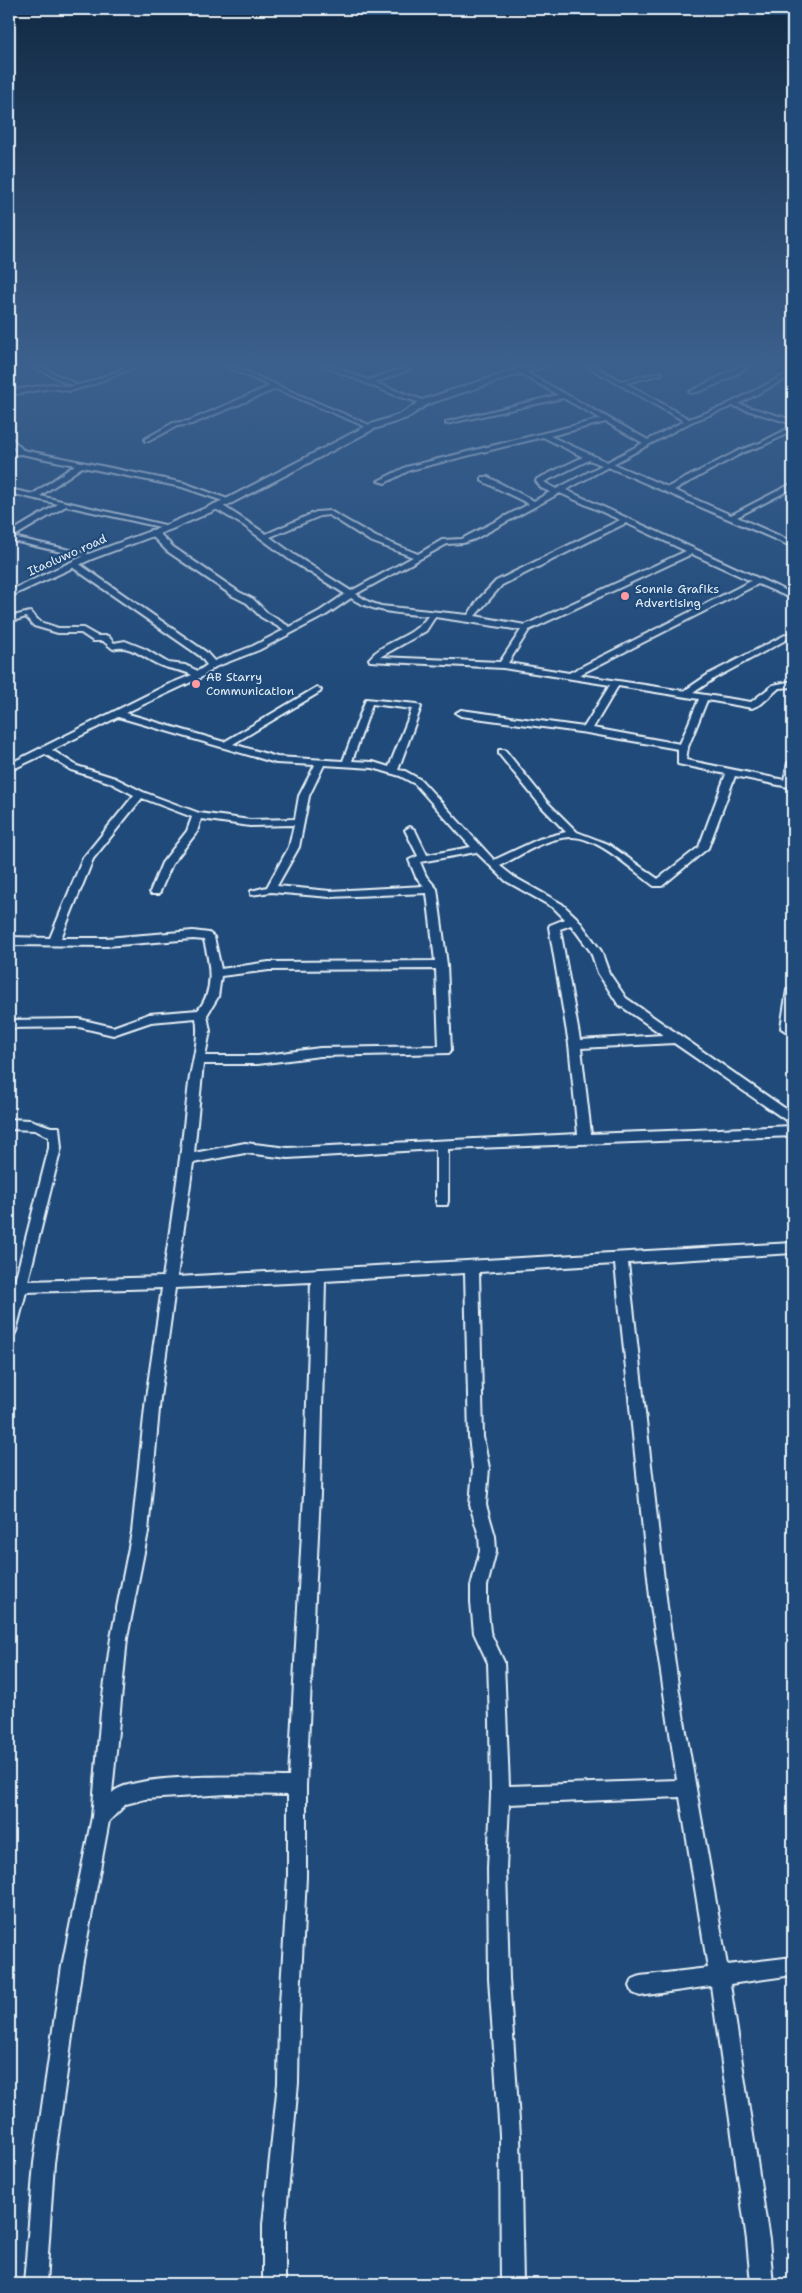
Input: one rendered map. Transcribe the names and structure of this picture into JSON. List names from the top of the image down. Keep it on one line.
{"streets":{"street":["Itaoluwo road"]},"places":["Sonnie Grafiks Advertising","AB Starry Communication"]}
